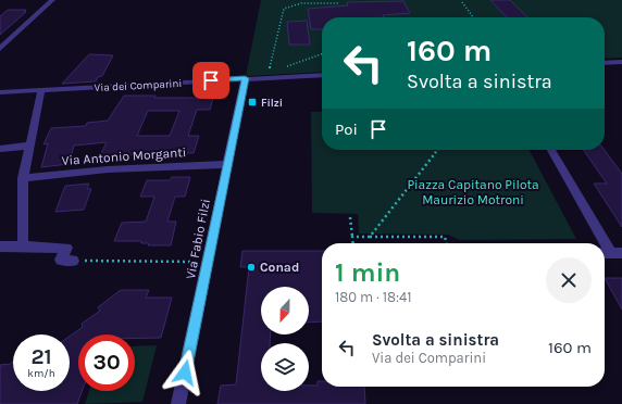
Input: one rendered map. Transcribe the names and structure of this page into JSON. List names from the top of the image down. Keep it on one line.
{"streets":{"street":["Via dei Comparini","Via Antonio Morganti","Via Fabio Filzi"]},"crossings":[["Via dei Comparini","Via Fabio Filzi"],["Via Antonio Morganti","Via Fabio Filzi"]],"parks":["Piazza Capitano Pilota Maurizio Motroni"],"places":{"transit":["Filzi"],"other":["Conad"]},"north":"bottom","page":{"turn":["160 m","Svolta a sinistra"],"then":"Poi","heading":["1 min","180 m · 18:41"],"list":[{"name":"Svolta a sinistra","note":"Via dei Comparini","value":"160 m"}],"speed":"21 km/h","limit":"30"}}
